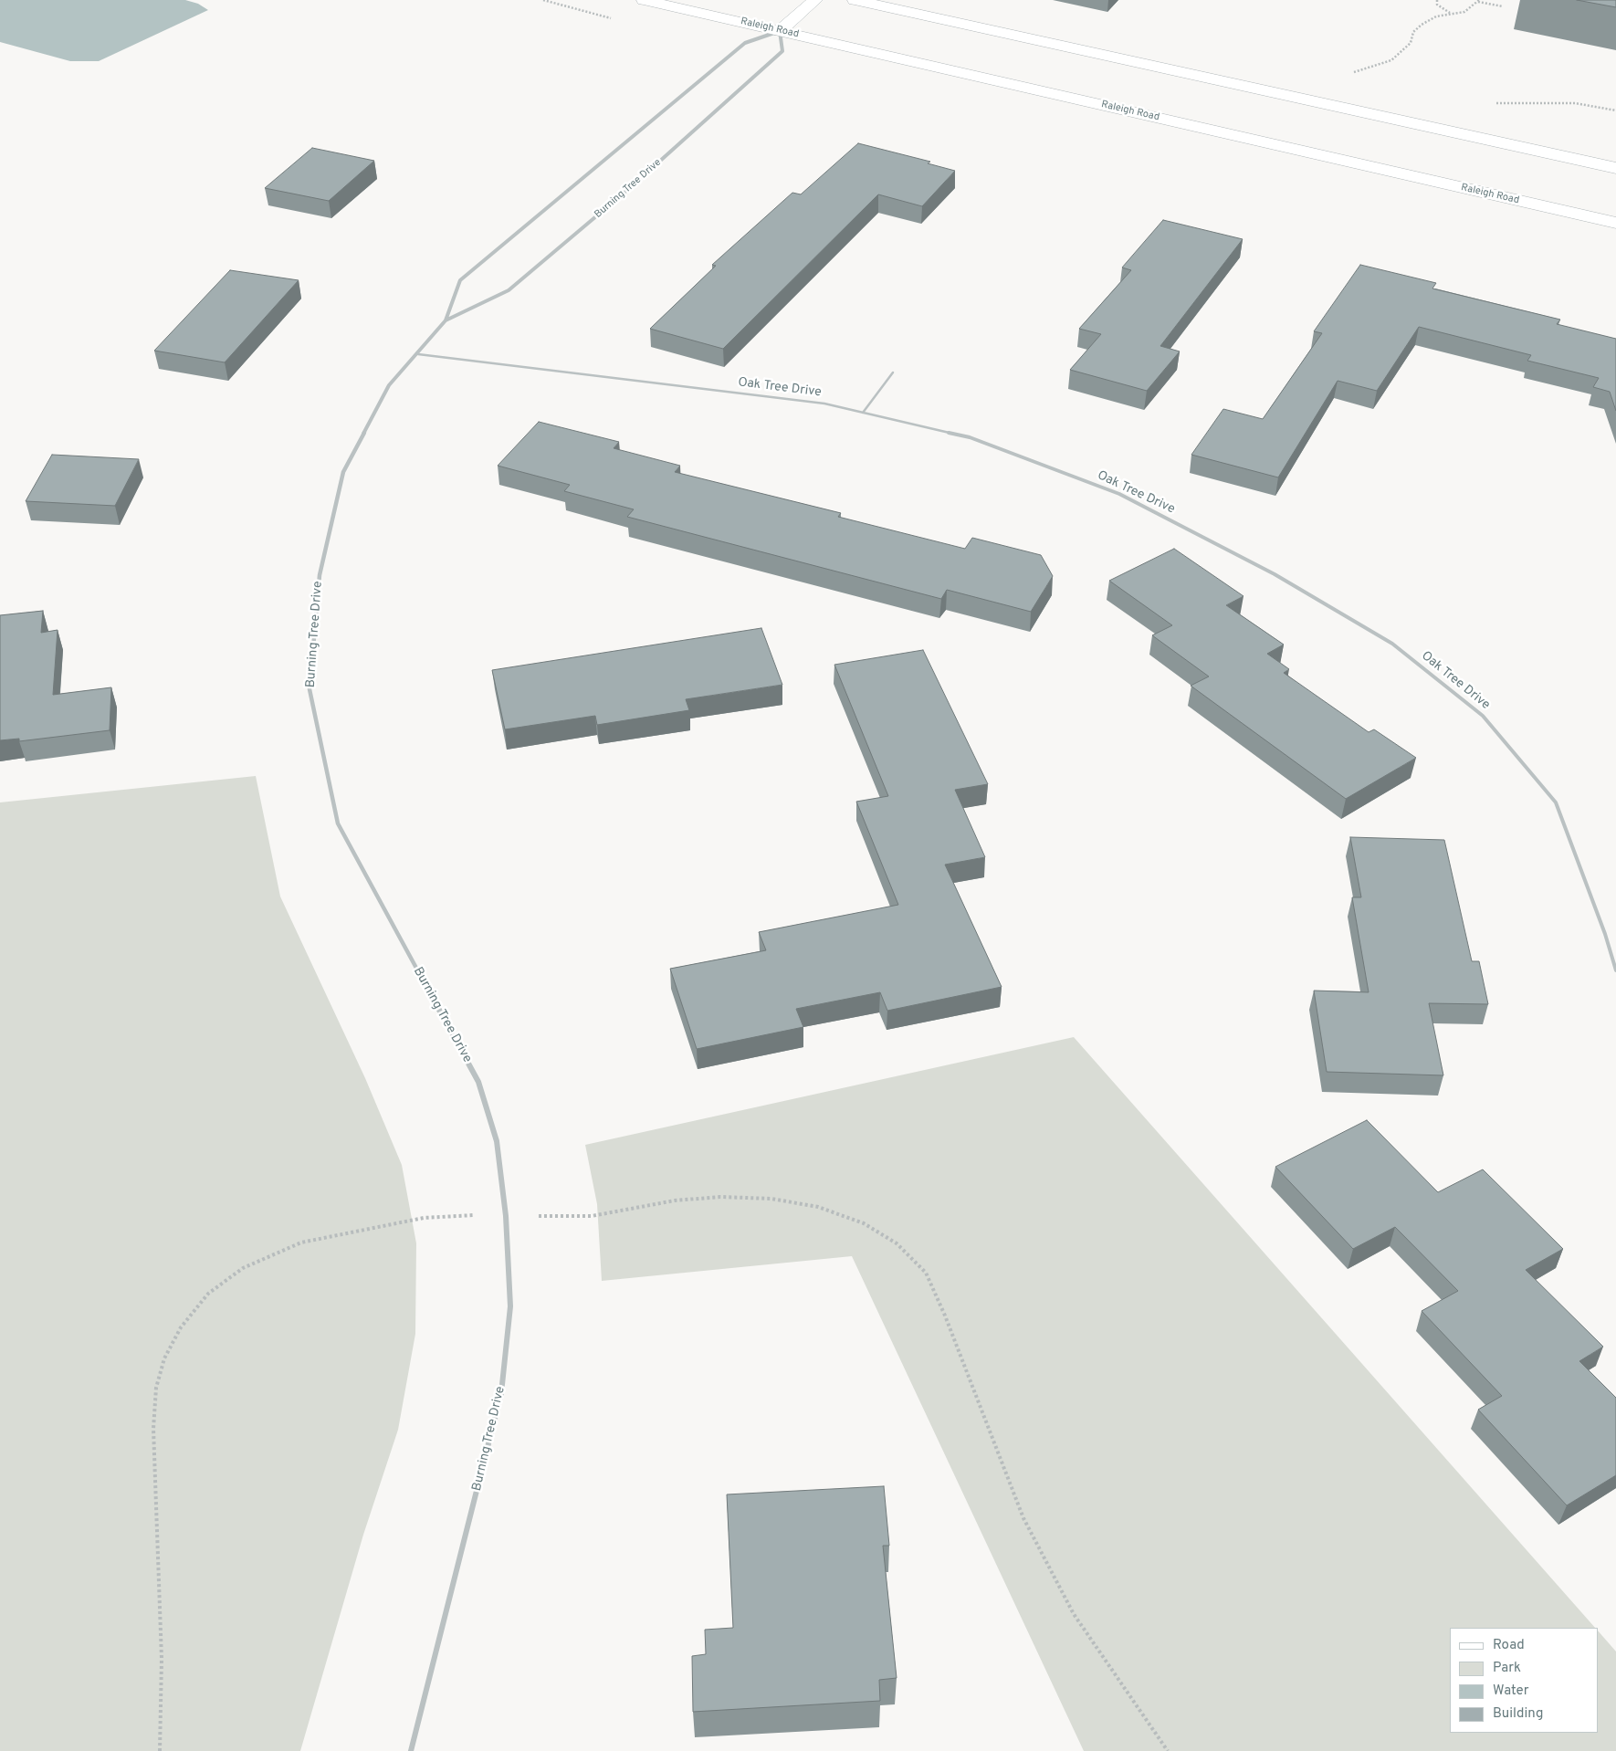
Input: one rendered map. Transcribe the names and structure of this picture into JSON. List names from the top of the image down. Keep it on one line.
{"streets":{"main road":["Raleigh Road","Burning Tree Drive"],"lane":["Oak Tree Drive"]},"crossings":[["Raleigh Road","Burning Tree Drive"],["Burning Tree Drive","Oak Tree Drive"]],"legend":["Road","Park","Water","Building"]}
